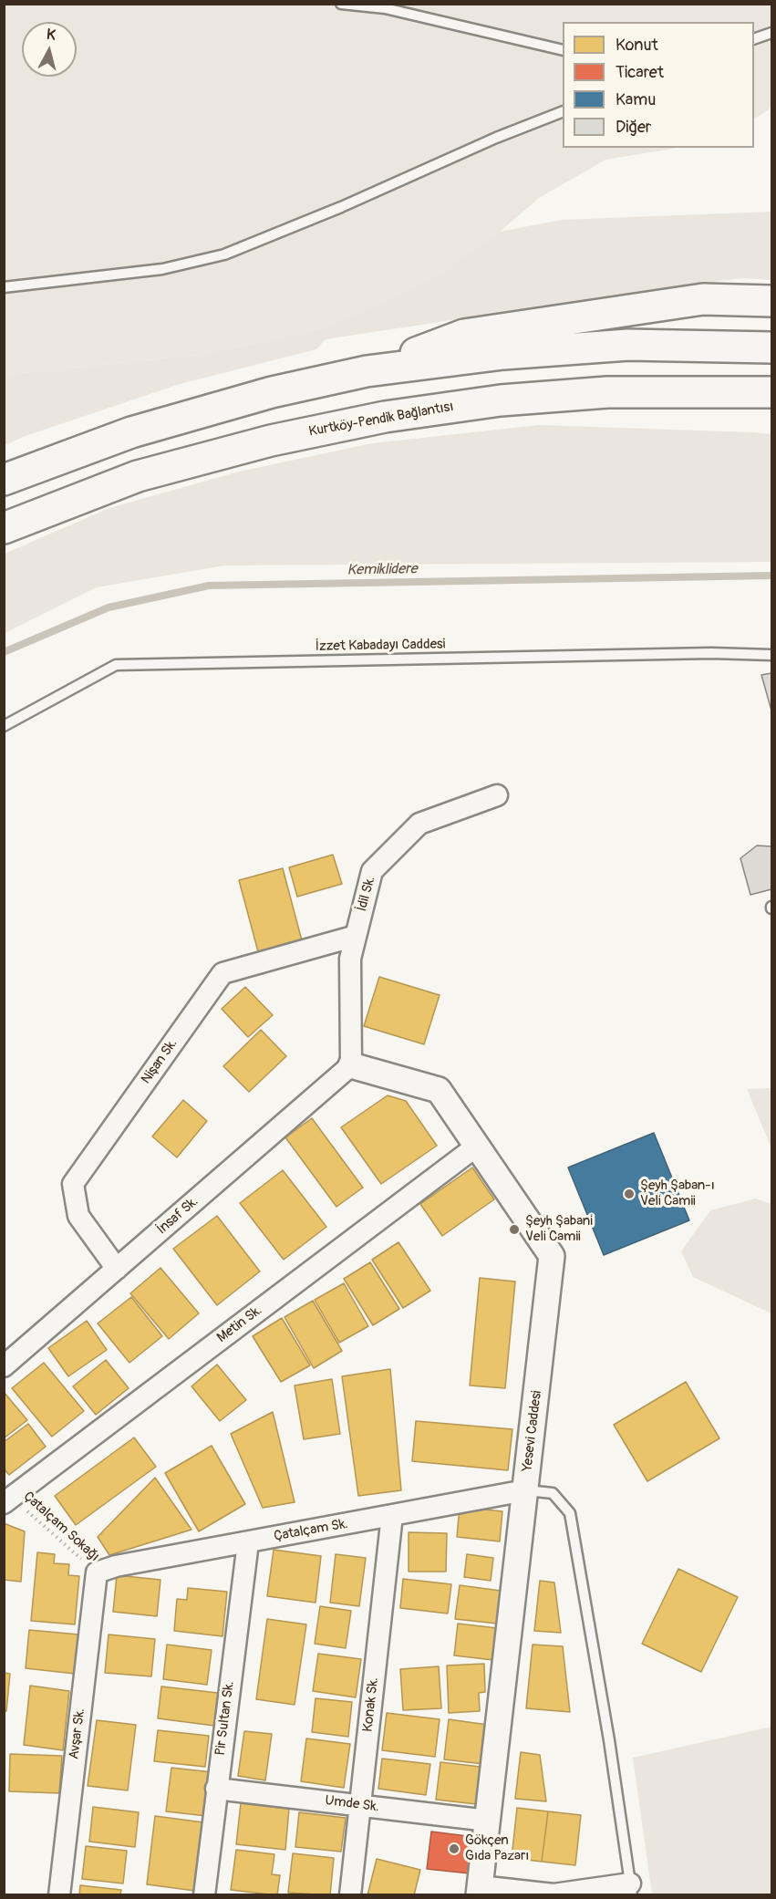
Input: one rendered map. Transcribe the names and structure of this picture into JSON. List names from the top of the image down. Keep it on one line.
{"streets":{"highway":["Kurtköy-Pendik Bağlantısı"],"street":["İdil Sk.","Nişan Sk.","İnsaf Sk.","Metin Sk.","Yesevi Caddesi","Çatalçam Sk.","Konak Sk.","Pir Sultan Sk.","Avşar Sk.","Umde Sk."],"lane":["İzzet Kabadayı Caddesi"],"path":["Çatalçam Sokağı"]},"crossings":[["İdil Sk.","Nişan Sk."],["İdil Sk.","İnsaf Sk."],["İdil Sk.","Yesevi Caddesi"],["Nişan Sk.","İnsaf Sk."],["İnsaf Sk.","Yesevi Caddesi"],["Metin Sk.","Yesevi Caddesi"],["Metin Sk.","Çatalçam Sokağı"],["Yesevi Caddesi","Çatalçam Sk."],["Yesevi Caddesi","Umde Sk."],["Çatalçam Sokağı","Çatalçam Sk."],["Çatalçam Sokağı","Avşar Sk."],["Çatalçam Sk.","Konak Sk."],["Çatalçam Sk.","Pir Sultan Sk."],["Çatalçam Sk.","Avşar Sk."],["Konak Sk.","Umde Sk."],["Pir Sultan Sk.","Umde Sk."]],"water":["Kemiklidere"],"places":["Şeyh Şaban-ı Veli Camii","Şeyh Şabani Veli Camii","Gökçen Gıda Pazarı"],"legend":["Konut","Ticaret","Kamu","Diğer"],"north":"top"}
